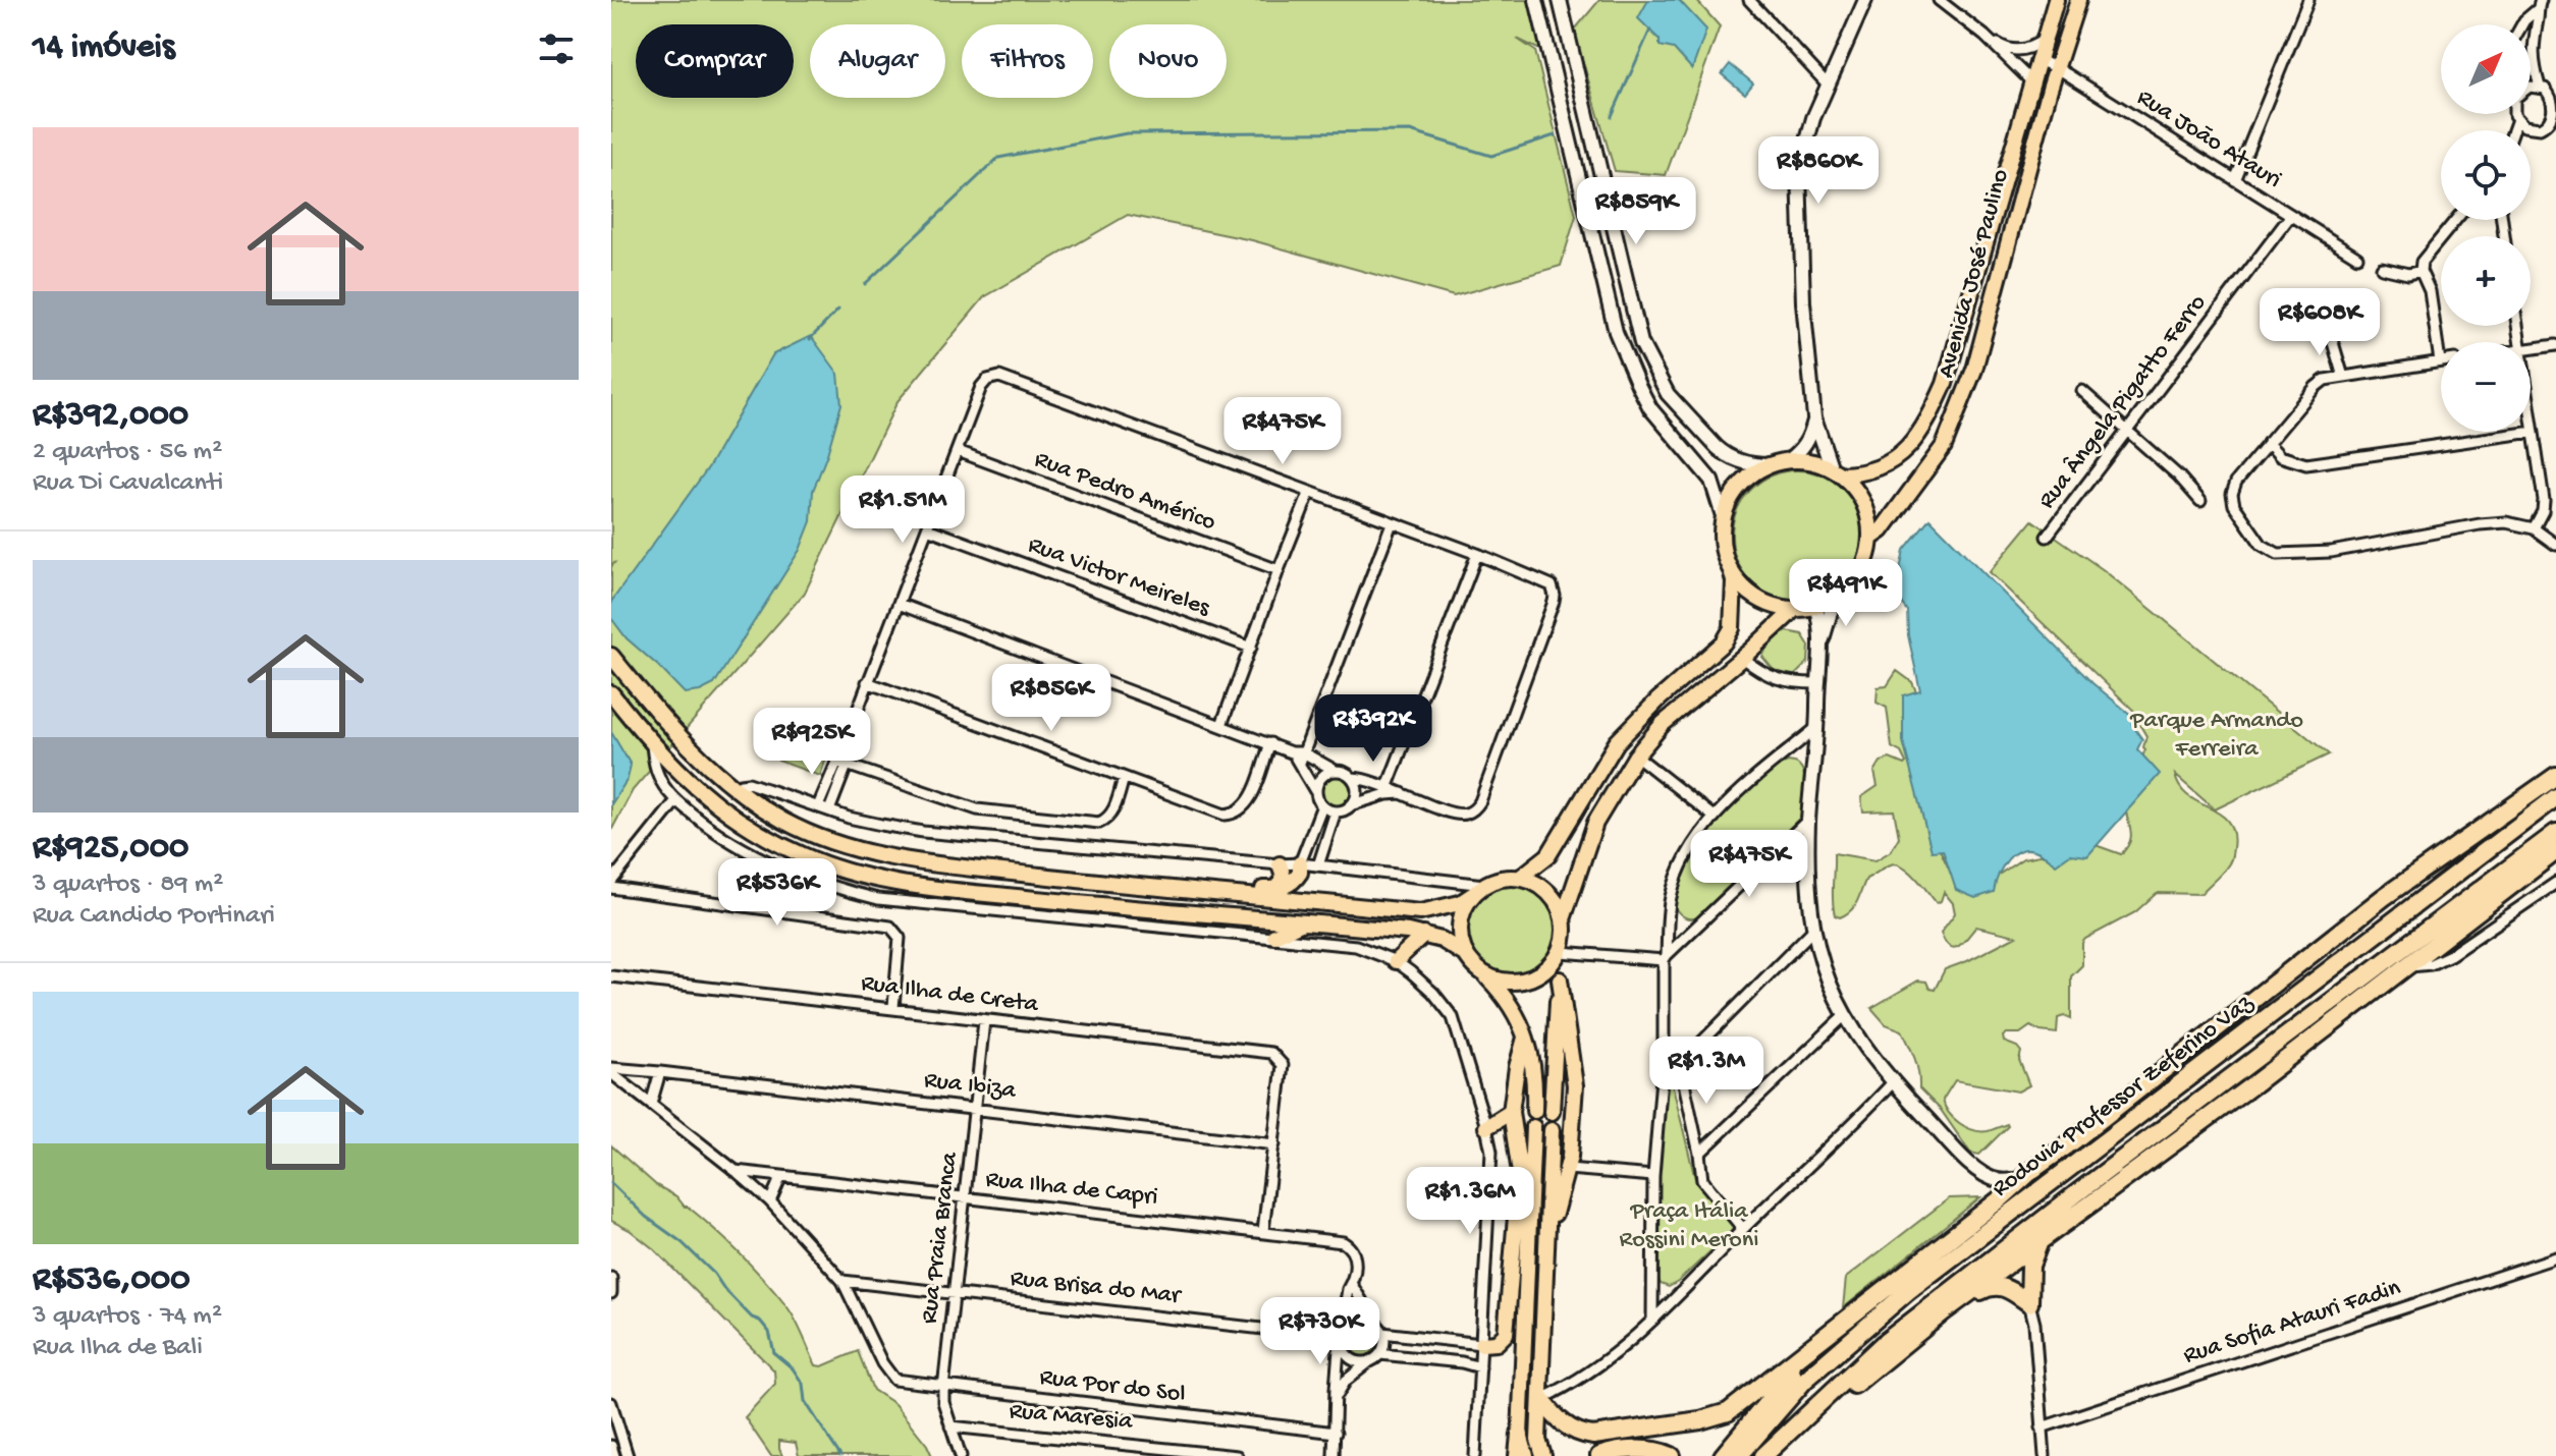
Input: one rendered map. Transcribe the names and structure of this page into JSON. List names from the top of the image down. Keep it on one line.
{"streets":{"highway":["Rodovia Professor Zeferino Vaz"],"main road":["Avenida José Paulino"],"street":["Rua João Atauri","Rua Ângela Pigatto Ferro","Rua Pedro Américo","Rua Victor Meireles","Rua Ilha de Creta","Rua Ibiza","Rua Ilha de Capri","Rua Praia Branca","Rua Brisa do Mar","Rua Sofia Atauri Fadin","Rua Por do Sol","Rua Maresia"]},"crossings":[["Rua João Atauri","Avenida José Paulino"],["Rua João Atauri","Rua Ângela Pigatto Ferro"],["Rua Ilha de Creta","Rua Ibiza"],["Rua Ilha de Creta","Rua Praia Branca"],["Rua Ibiza","Rua Praia Branca"],["Rua Ilha de Capri","Rua Praia Branca"],["Rua Praia Branca","Rua Brisa do Mar"],["Rua Praia Branca","Rua Por do Sol"],["Rua Praia Branca","Rua Maresia"],["Rua Brisa do Mar","Rua Por do Sol"]],"parks":["Parque Armando Ferreira","Praça Itália Rossini Meroni"],"north":"top right","page":{"heading":"14 imóveis","map_buttons":["+","−"],"chip":["Comprar","Alugar","Filtros","Novo"],"list":[{"name":"R$392,000","note":"2 quartos · 56 m² · Rua Di Cavalcanti"},{"name":"R$925,000","note":"3 quartos · 89 m² · Rua Candido Portinari"},{"name":"R$536,000","note":"3 quartos · 74 m² · Rua Ilha de Bali"}],"price":["R$860K","R$859K","R$608K","R$475K","R$1.51M","R$491K","R$856K","R$392K","R$925K","R$475K","R$536K","R$1.3M","R$1.36M","R$730K"]}}
